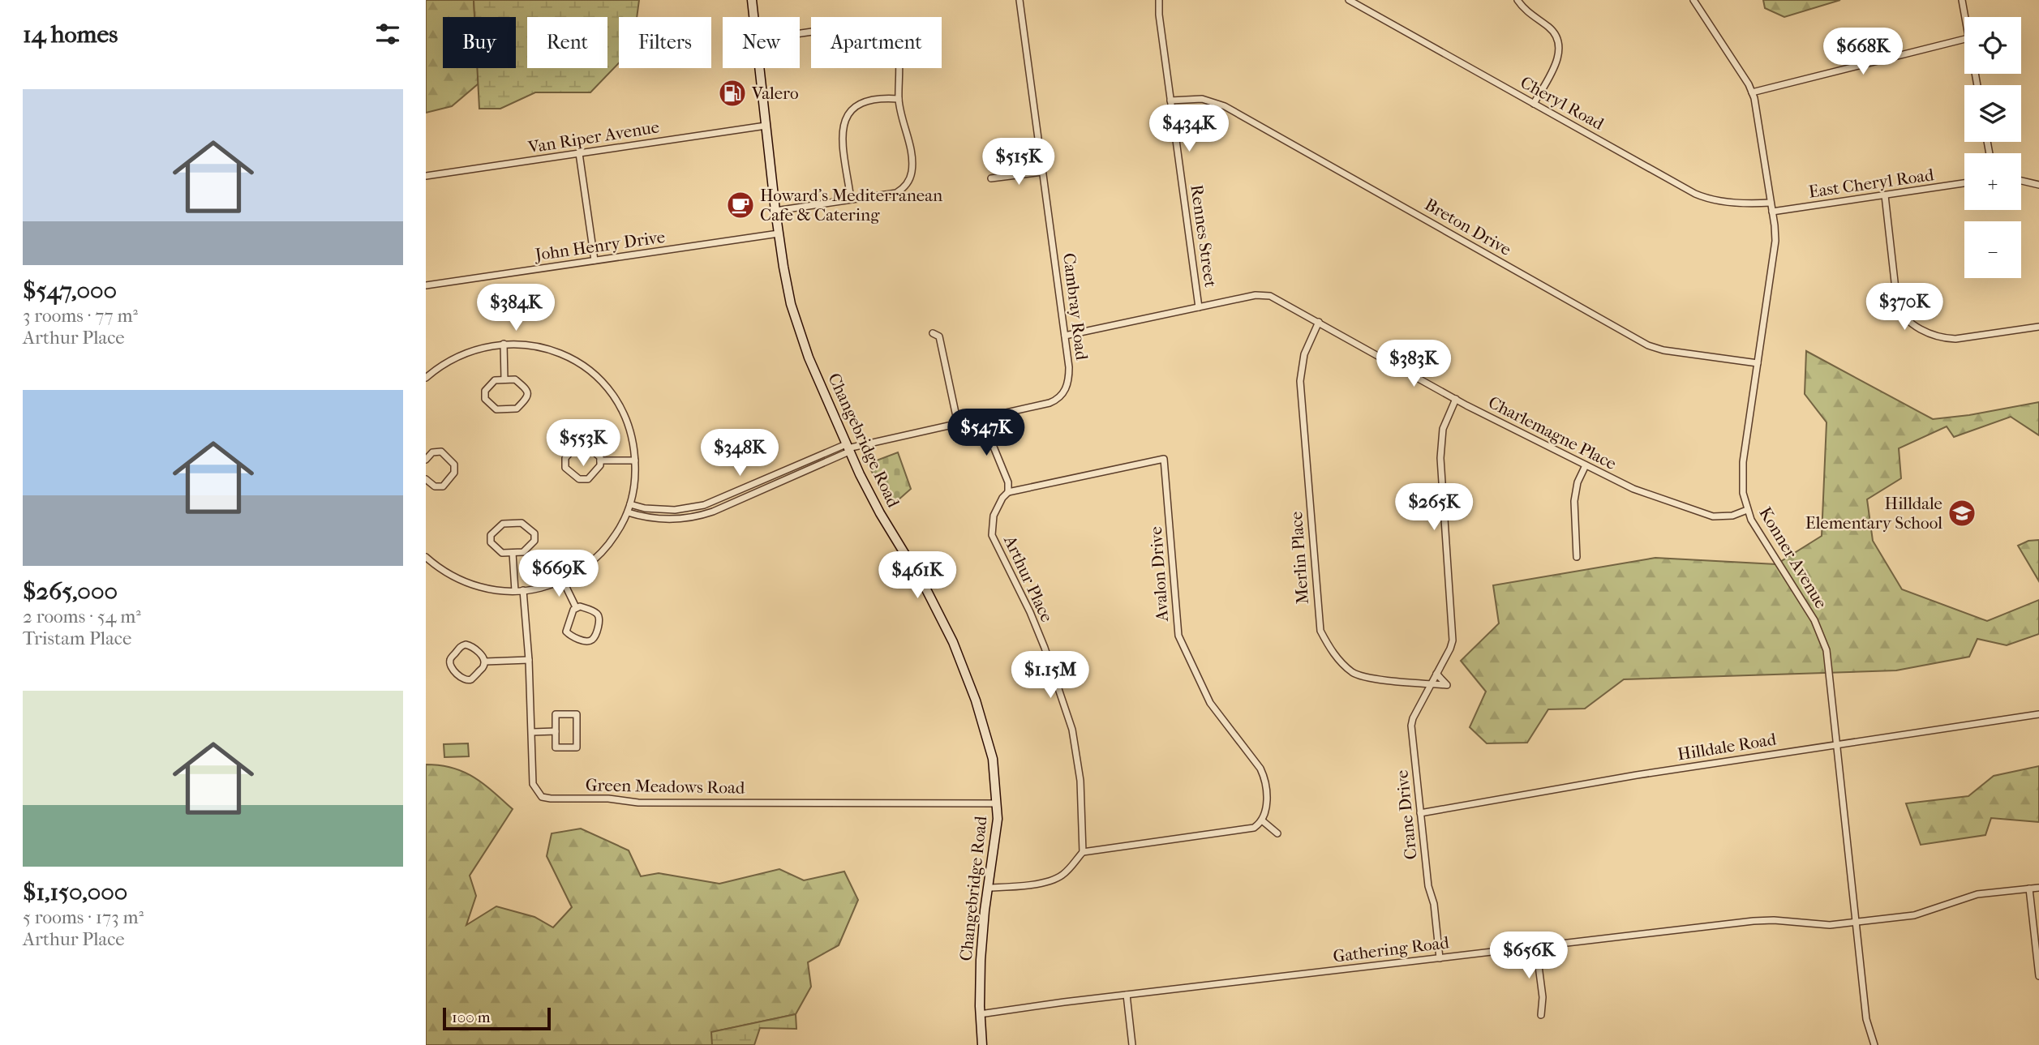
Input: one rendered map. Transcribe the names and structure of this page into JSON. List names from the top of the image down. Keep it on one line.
{"streets":{"main road":["Changebridge Road"],"street":["Cheryl Road","Van Riper Avenue","East Cheryl Road","Breton Drive","Rennes Street","John Henry Drive","Cambray Road","Charlemagne Place","Merlin Place","Konner Avenue","Avalon Drive","Arthur Place","Hilldale Road","Green Meadows Road","Crane Drive","Gathering Road"]},"crossings":[["Cheryl Road","Konner Avenue"],["Van Riper Avenue","Changebridge Road"],["East Cheryl Road","Konner Avenue"],["Breton Drive","Rennes Street"],["Breton Drive","Konner Avenue"],["Rennes Street","Charlemagne Place"],["John Henry Drive","Changebridge Road"],["Cambray Road","Charlemagne Place"],["Cambray Road","Changebridge Road"],["Charlemagne Place","Merlin Place"],["Charlemagne Place","Konner Avenue"],["Changebridge Road","Green Meadows Road"],["Changebridge Road","Gathering Road"],["Merlin Place","Crane Drive"],["Konner Avenue","Hilldale Road"],["Konner Avenue","Gathering Road"],["Avalon Drive","Arthur Place"],["Hilldale Road","Crane Drive"],["Crane Drive","Gathering Road"]],"places":{"fuel station":["Valero"],"cafe":["Howard's Mediterranean Cafe & Catering"],"school or university":["Hilldale Elementary School"]},"scale_bar":"100 m","page":{"heading":"14 homes","map_buttons":["+","−"],"chip":["Buy","Rent","Filters","New","Apartment"],"price":["$668K","$434K","$515K","$370K","$384K","$383K","$547K","$553K","$348K","$265K","$669K","$461K","$1.15M","$656K"],"list":[{"name":"$547,000","note":"3 rooms · 77 m² · Arthur Place"},{"name":"$265,000","note":"2 rooms · 54 m² · Tristam Place"},{"name":"$1,150,000","note":"5 rooms · 173 m² · Arthur Place"}],"scale":"100 m"}}
